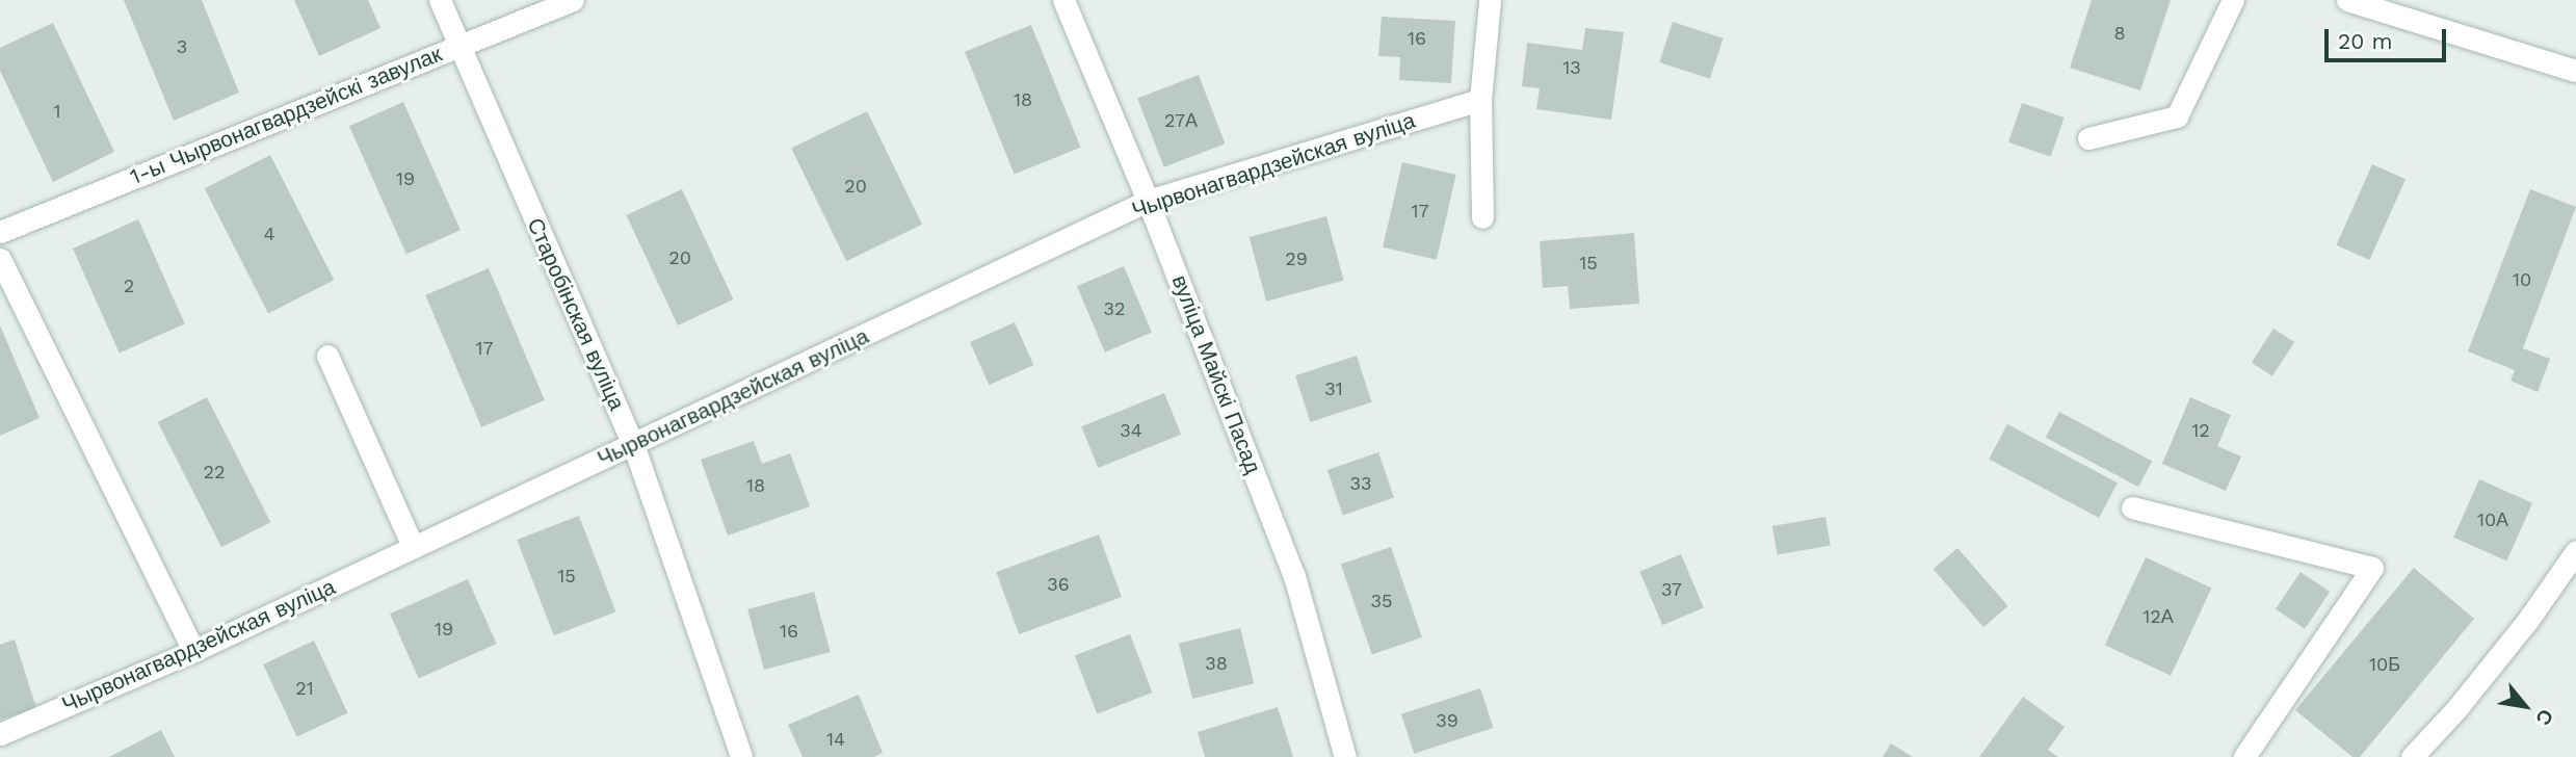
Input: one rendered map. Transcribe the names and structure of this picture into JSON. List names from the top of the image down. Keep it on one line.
{"streets":{"street":["1-ы Чырвонагвардзейскі завулак","Чырвонагвардзейская вуліца","Старобінская вуліца","вуліца Майскі Пасад"]},"crossings":[["1-ы Чырвонагвардзейскі завулак","Старобінская вуліца"],["Чырвонагвардзейская вуліца","Старобінская вуліца"],["Чырвонагвардзейская вуліца","вуліца Майскі Пасад"]],"house_numbers":["8","16","3","13","18","1","27А","19","20","17","4","20","29","15","10","2","32","17","31","34","12","22","33","18","10А","15","36","37","35","12А","19","16","38","10Б","21","39","14"],"scale_bar":"20 m","north":"bottom right"}
